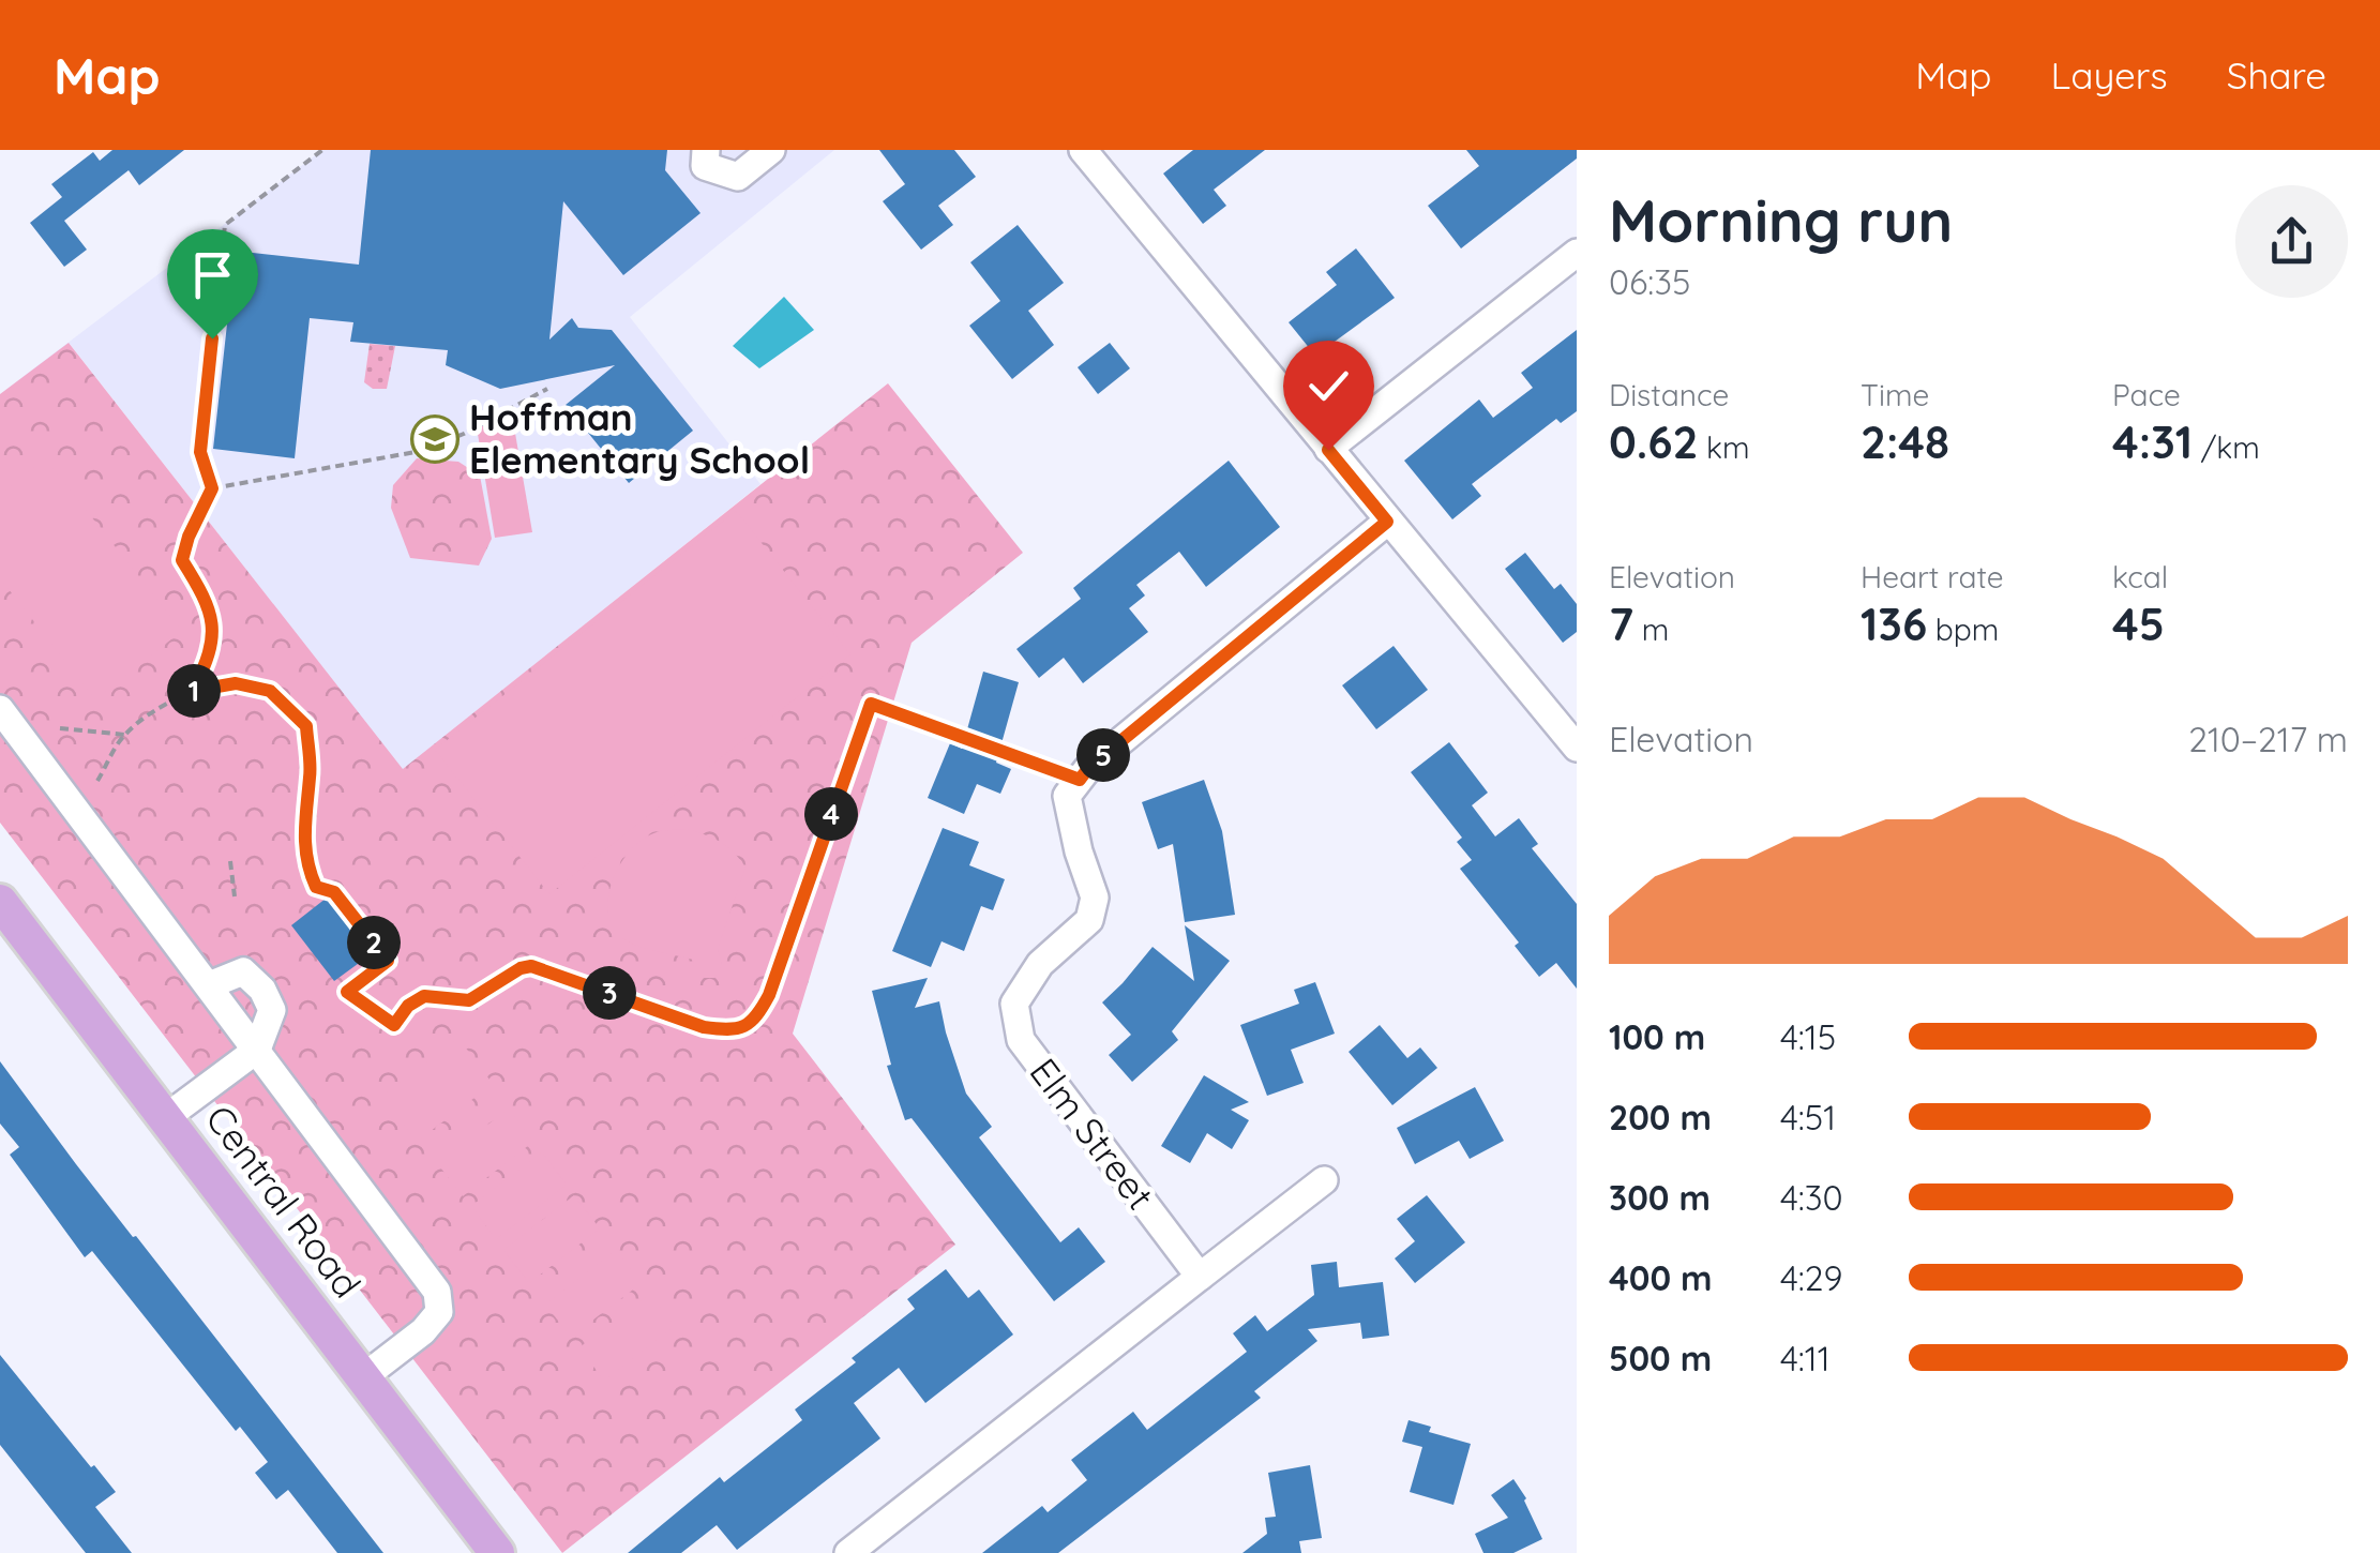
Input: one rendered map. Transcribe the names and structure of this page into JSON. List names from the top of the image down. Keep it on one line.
{"streets":{"main road":["Central Road"],"street":["Elm Street"]},"places":{"school or university":["Hoffman Elementary School"]},"page":{"header":"Map","nav":["Map","Layers","Share"],"heading":["Morning run","06:35"],"stats":[["Distance","0.62 km"],["Time","2:48"],["Pace","4:31 /km"],["Elevation","7 m"],["Heart rate","136 bpm"],["kcal","45"]],"pins":["1","5","4","2","3"],"chart":["Elevation","210–217 m"],"list":[{"name":"100 m","note":"4:15"},{"name":"200 m","note":"4:51"},{"name":"300 m","note":"4:30"},{"name":"400 m","note":"4:29"},{"name":"500 m","note":"4:11"}]}}
